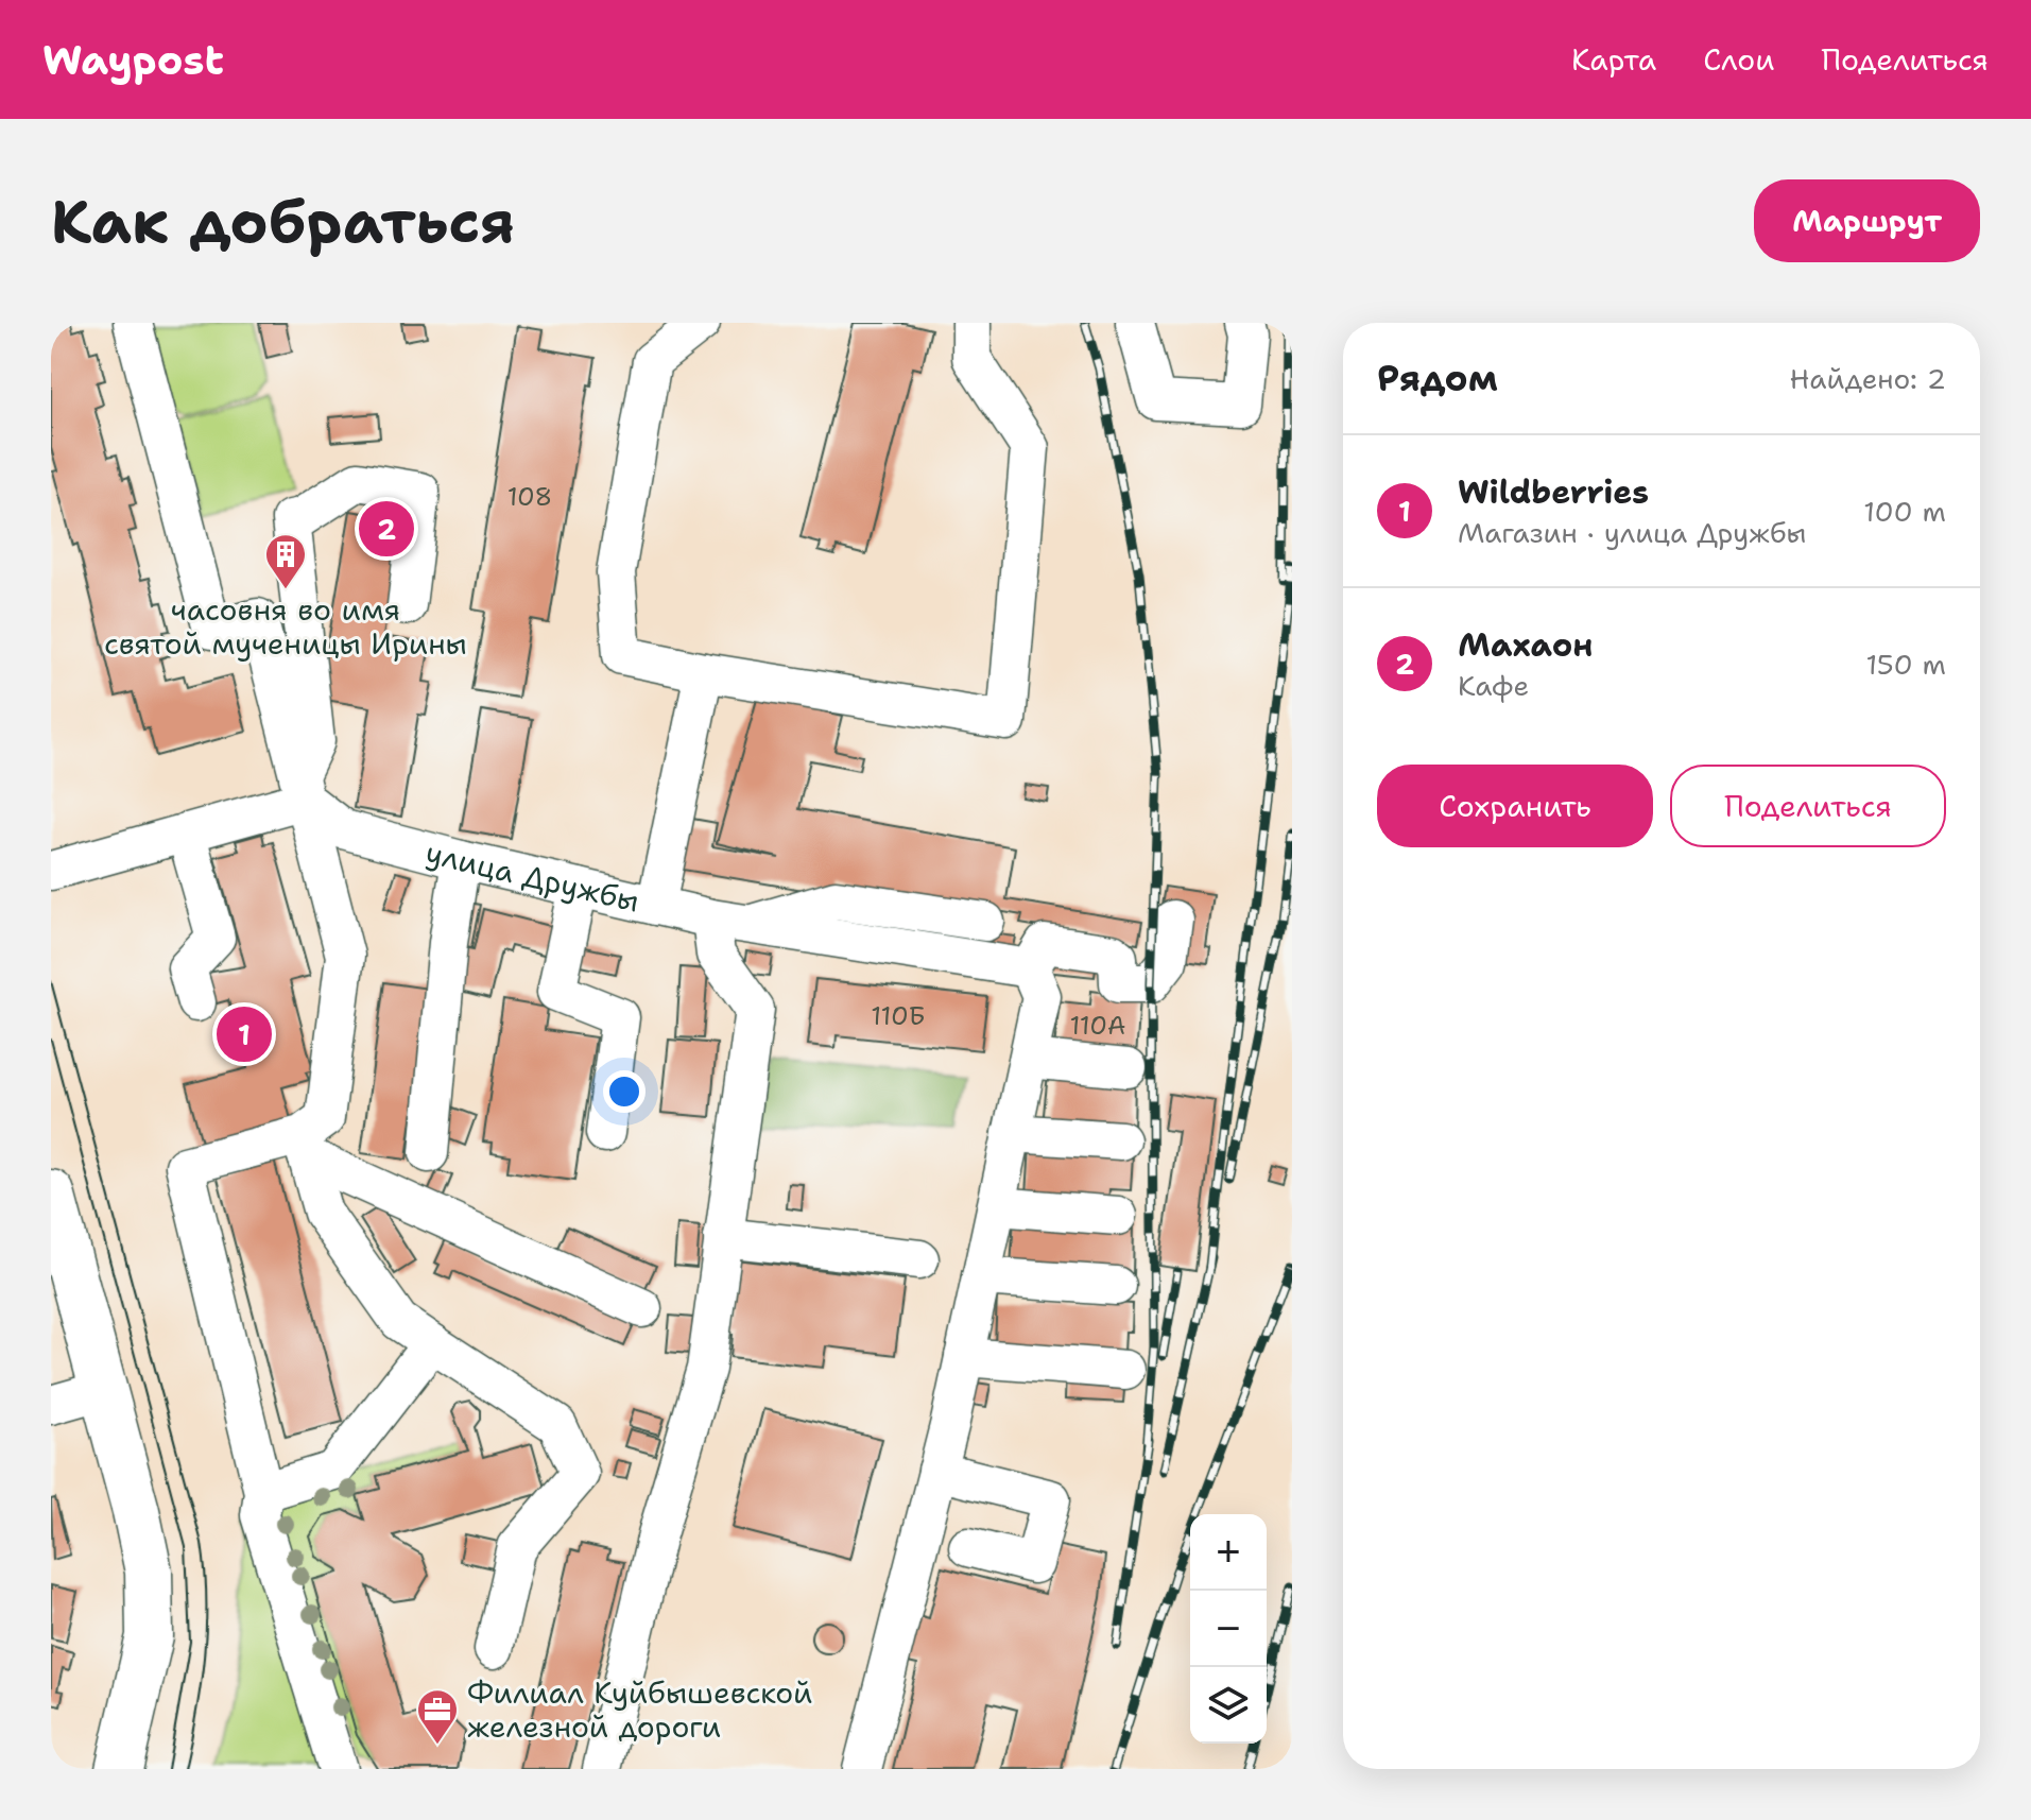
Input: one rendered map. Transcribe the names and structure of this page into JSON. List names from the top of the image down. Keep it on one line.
{"streets":{"street":["улица Дружбы"]},"places":{"building":["часовня во имя святой мученицы Ирины"],"office":["Филиал Куйбышевской железной дороги"]},"house_numbers":["108","110Б","110А"],"page":{"header":"Waypost","nav":["Карта","Слои","Поделиться"],"buttons":["Маршрут",["Сохранить","Поделиться"]],"title":"Как добраться","heading":["Рядом","Найдено: 2"],"list":[{"mark":"1","name":"Wildberries","note":"Магазин · улица Дружбы","value":"100 m"},{"mark":"2","name":"Махаон","note":"Кафе","value":"150 m"}],"pins":["2","1"],"map_buttons":["+","−"]}}
